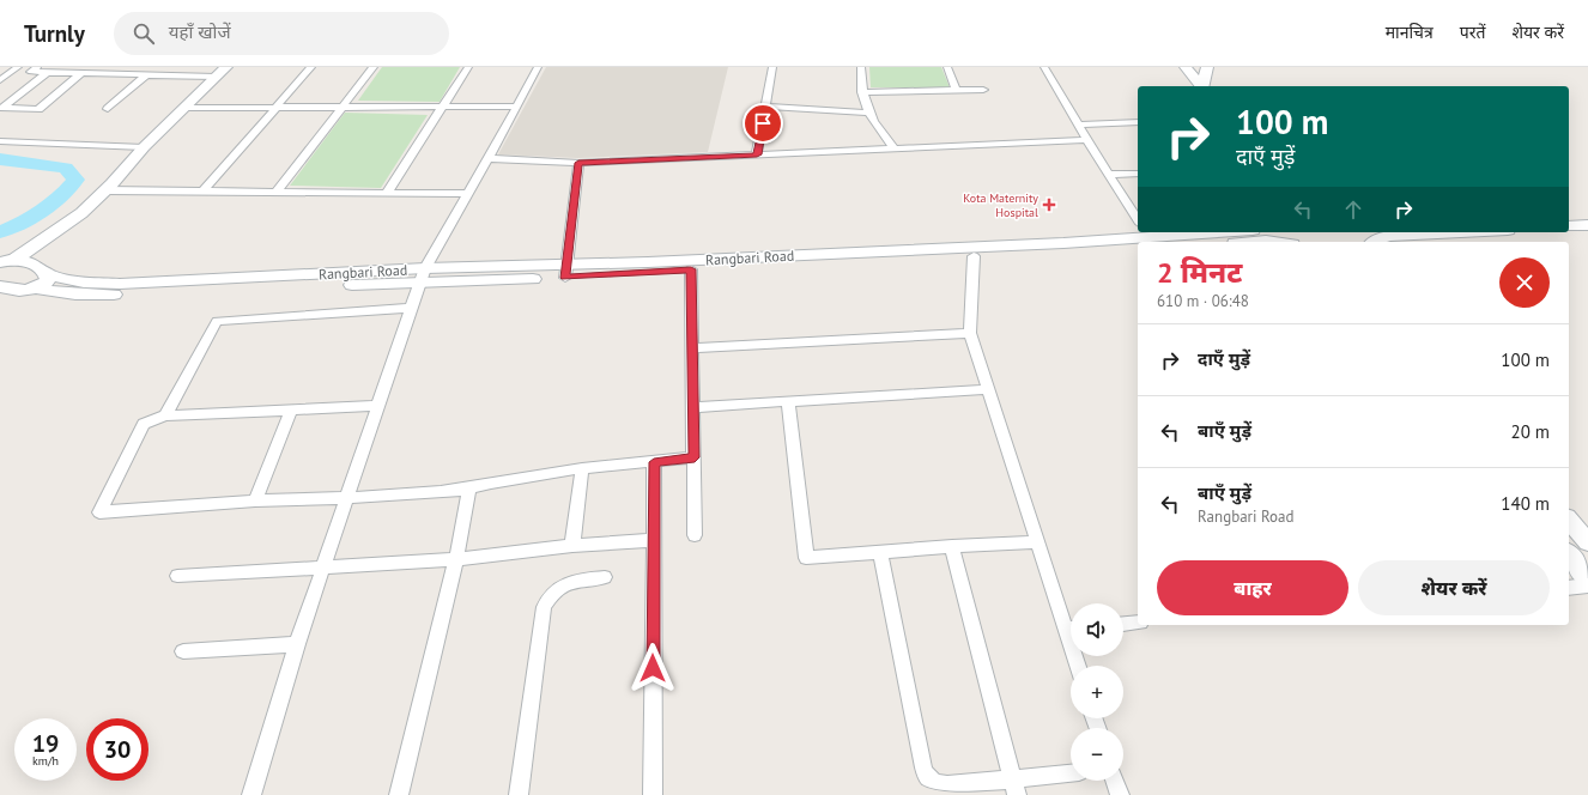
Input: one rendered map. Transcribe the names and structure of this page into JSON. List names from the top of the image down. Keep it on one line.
{"streets":{"street":["Rangbari Road"]},"places":{"health":["Kota Maternity Hospital"]},"page":{"header":"Turnly","search":"यहाँ खोजें","nav":["मानचित्र","परतें","शेयर करें"],"turn":["100 m","दाएँ मुड़ें"],"heading":["2 मिनट","610 m · 06:48"],"list":[{"name":"दाएँ मुड़ें","value":"100 m"},{"name":"बाएँ मुड़ें","value":"20 m"},{"name":"बाएँ मुड़ें","note":"Rangbari Road","value":"140 m"}],"buttons":["बाहर","शेयर करें"],"map_buttons":["+","−"],"speed":"19 km/h","limit":"30"}}
